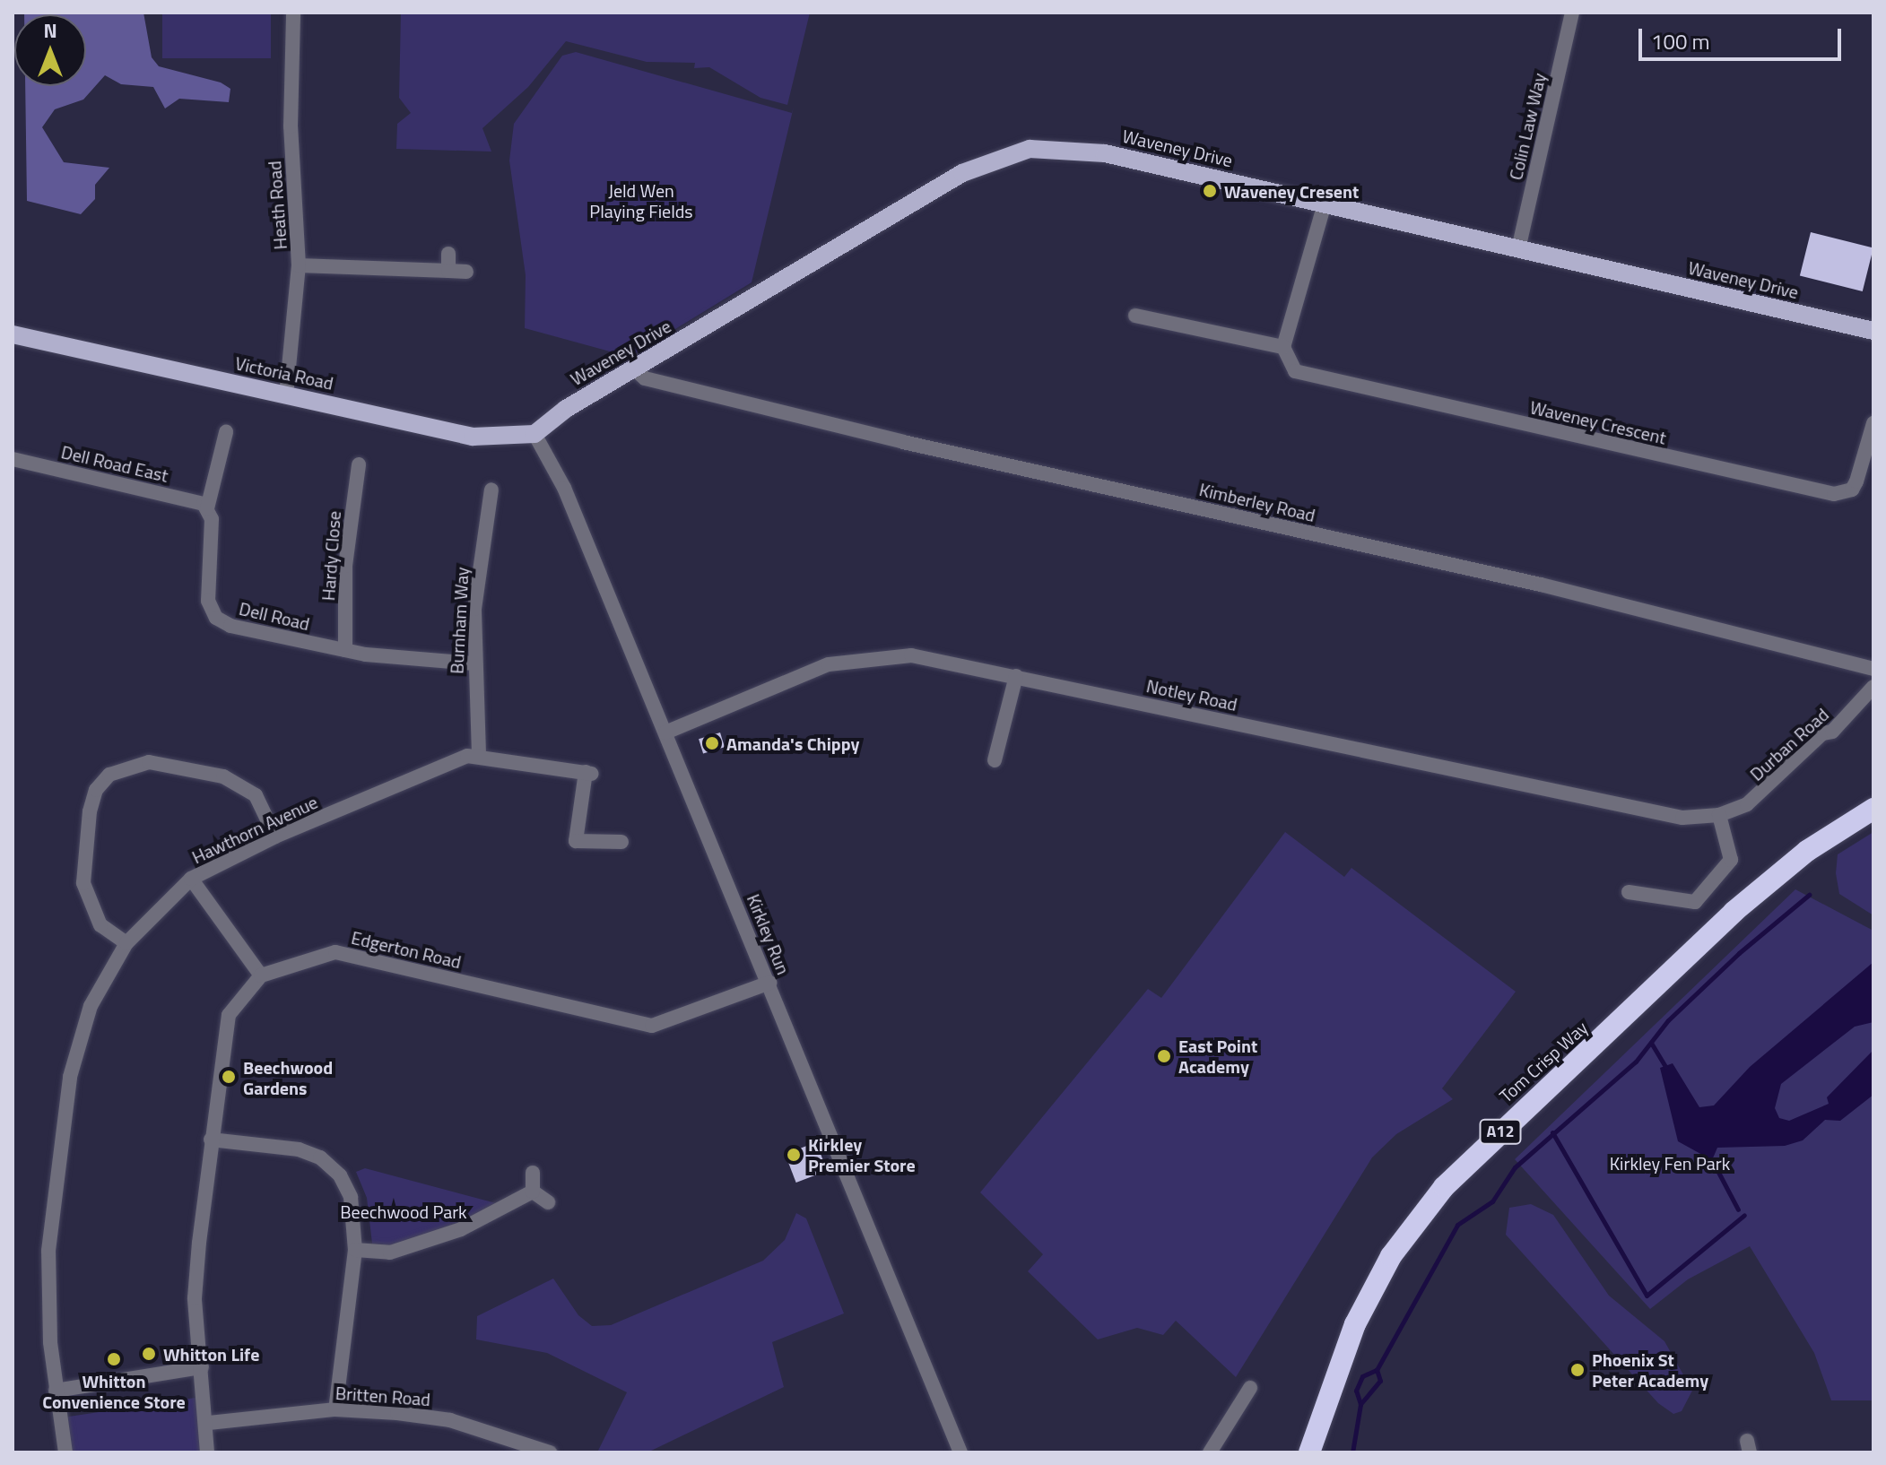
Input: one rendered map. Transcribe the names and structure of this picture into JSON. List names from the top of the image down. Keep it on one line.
{"streets":{"highway":["Tom Crisp Way","A12"],"main road":["Waveney Drive","Victoria Road"],"street":["Colin Law Way","Heath Road","Waveney Crescent","Dell Road East","Kimberley Road","Hardy Close","Dell Road","Burnham Way","Notley Road","Durban Road","Hawthorn Avenue","Kirkley Run","Edgerton Road","Britten Road"]},"crossings":[["Colin Law Way","Waveney Drive"],["Waveney Drive","Victoria Road"],["Waveney Drive","Kimberley Road"],["Waveney Drive","Kirkley Run"],["Heath Road","Victoria Road"],["Victoria Road","Kirkley Run"],["Dell Road East","Dell Road"],["Hardy Close","Dell Road"],["Dell Road","Burnham Way"],["Burnham Way","Hawthorn Avenue"],["Notley Road","Durban Road"],["Notley Road","Kirkley Run"],["Kirkley Run","Edgerton Road"]],"parks":["Jeld Wen Playing Fields","Kirkley Fen Park","Beechwood Park"],"places":["Waveney Cresent","Amanda's Chippy","East Point Academy","Beechwood Gardens","Kirkley Premier Store","Whitton Life","Whitton Convenience Store","Phoenix St Peter Academy"],"scale_bar":"100 m","north":"top"}
